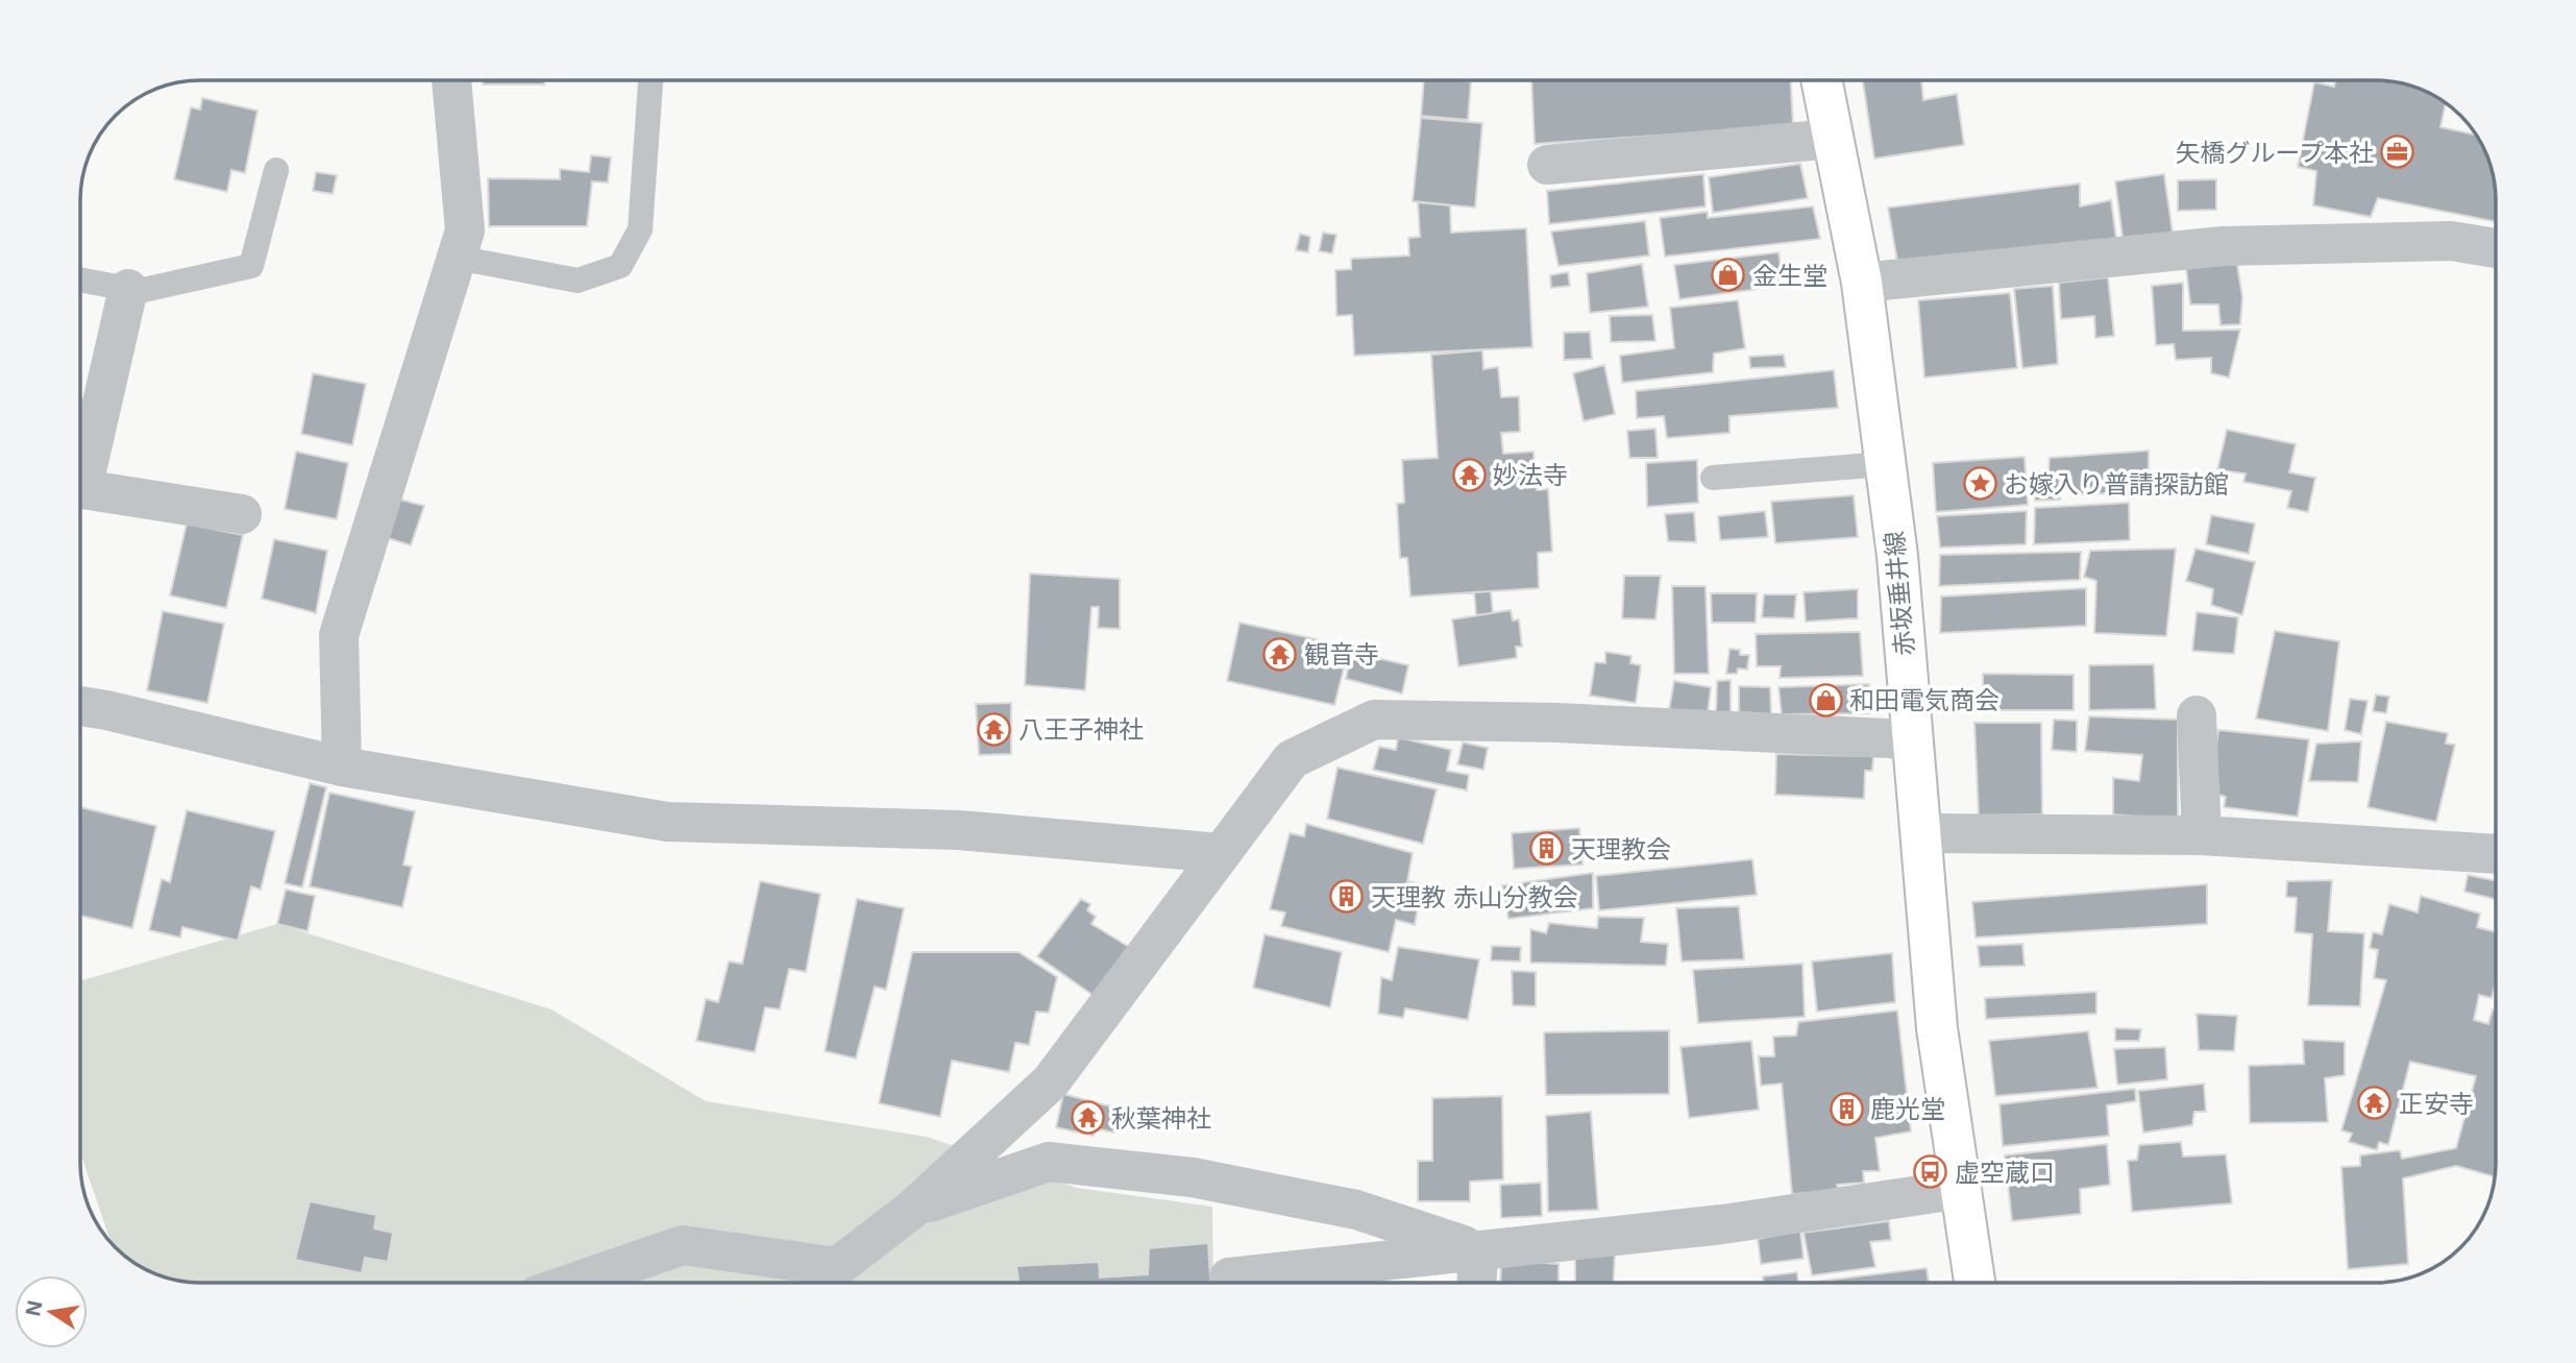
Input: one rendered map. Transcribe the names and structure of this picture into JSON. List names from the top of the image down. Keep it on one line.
{"streets":{"main road":["赤坂垂井線"]},"places":{"office":["矢橋グループ本社"],"shop":["金生堂","和田電気商会"],"temple":["妙法寺","観音寺","八王子神社","正安寺","秋葉神社"],"place":["お嫁入り普請探訪館"],"building":["天理教会","天理教 赤山分教会","鹿光堂"],"bus stop":["虚空蔵口"]},"north":"left"}
